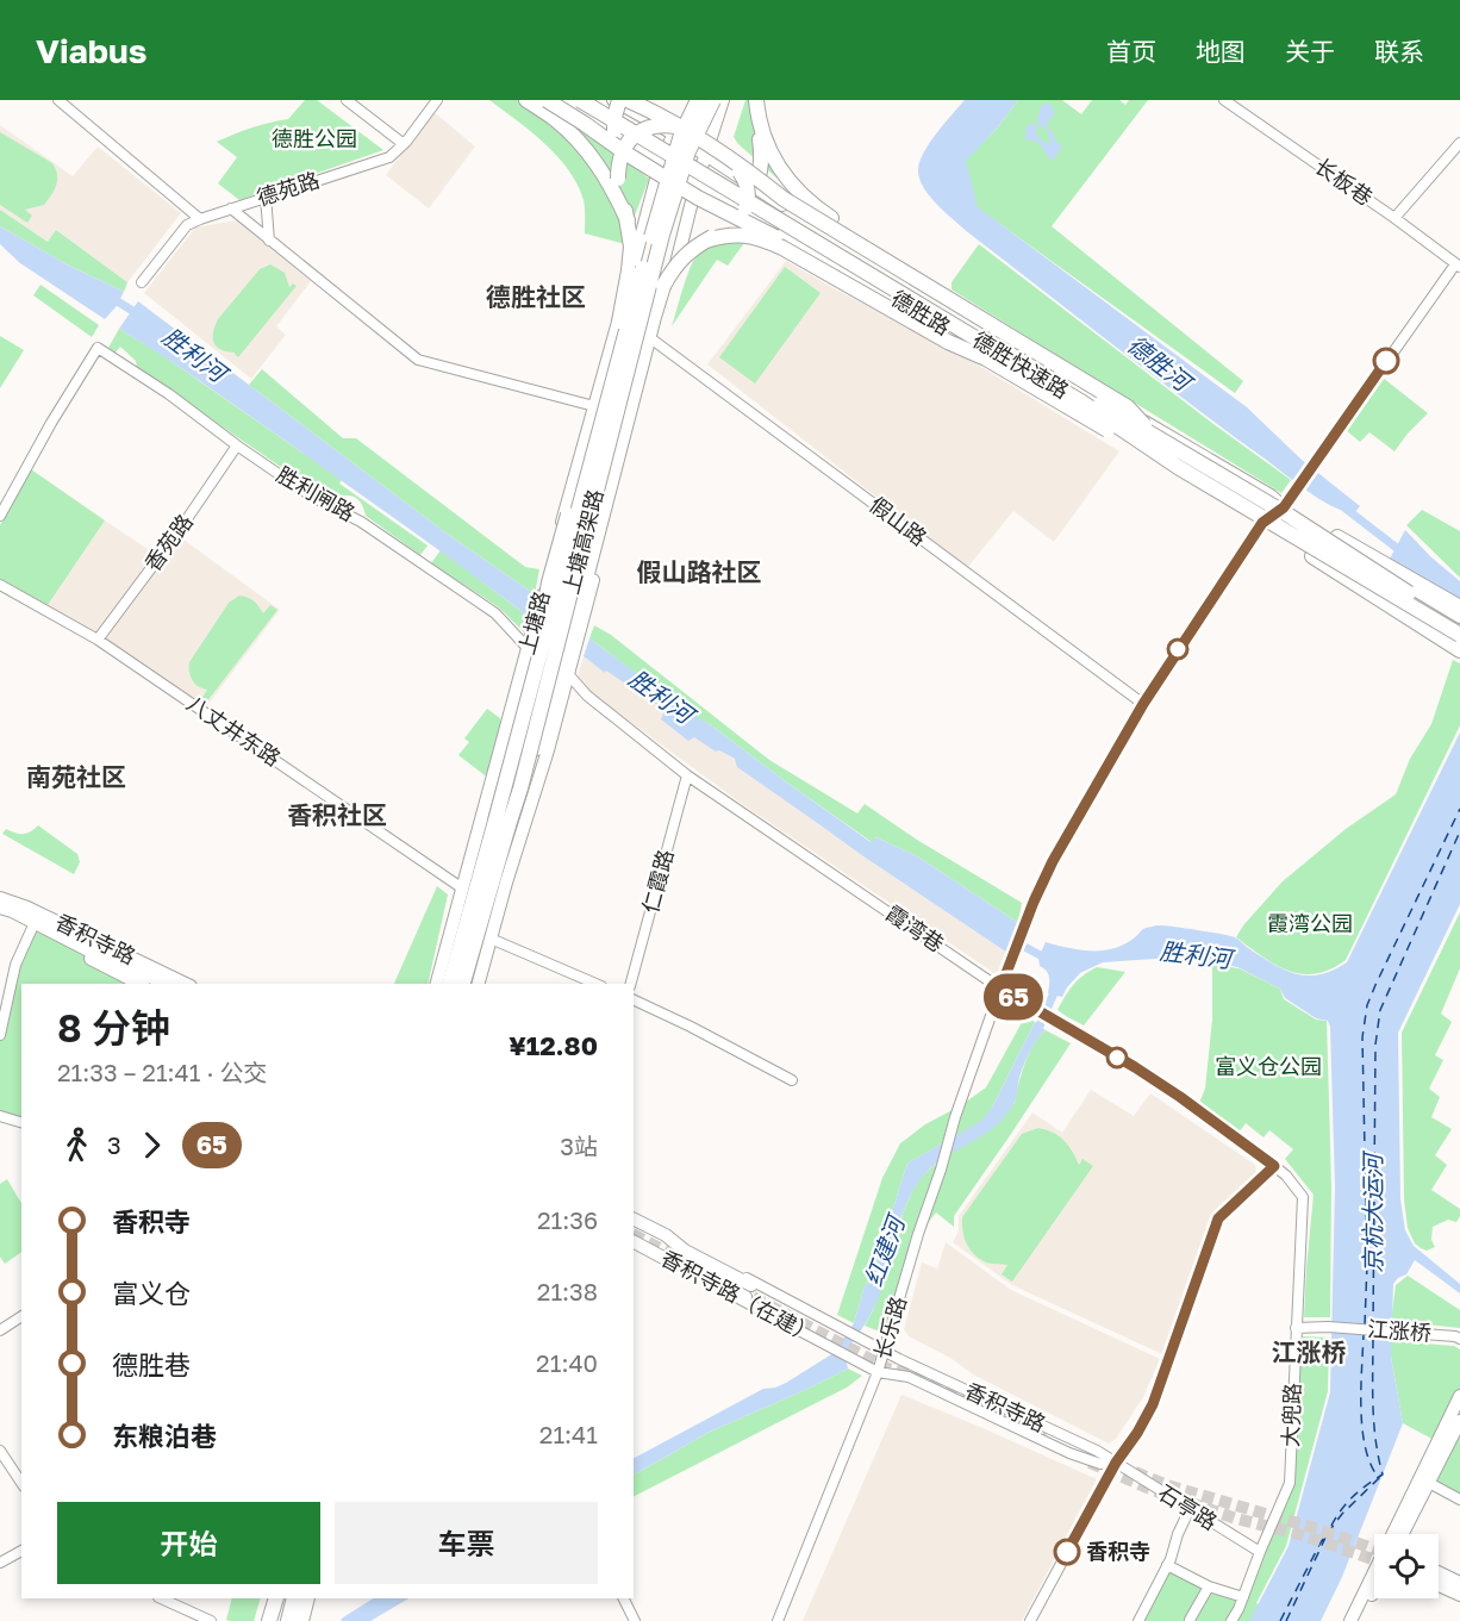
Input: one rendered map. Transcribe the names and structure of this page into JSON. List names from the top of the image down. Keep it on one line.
{"streets":{"highway":["德胜快速路","上塘高架路"],"main road":["德胜路","上塘路","香积寺路","香积寺路（在建）"],"street":["长板巷","德苑路","胜利闸路","假山路","香苑路","八丈井东路","仁霞路","霞湾巷","长乐路","江涨桥","大兜路","石亭路"]},"crossings":[["德胜路","德胜快速路"],["德胜路","上塘路"],["德胜路","长乐路"],["德胜快速路","长乐路"],["胜利闸路","香苑路"],["胜利闸路","上塘路"],["假山路","长乐路"],["香苑路","八丈井东路"],["上塘路","八丈井东路"],["仁霞路","霞湾巷"],["霞湾巷","长乐路"],["霞湾巷","大兜路"],["香积寺路","香积寺路（在建）"],["香积寺路","长乐路"],["香积寺路","石亭路"],["江涨桥","大兜路"],["大兜路","石亭路"]],"districts":["德胜社区","假山路社区","南苑社区","香积社区","江涨桥"],"water":["胜利河","德胜河","京杭大运河","红建河"],"parks":["德胜公园","霞湾公园","富义仓公园"],"places":["香积寺"],"lines":["bus line 65"],"page":{"header":"Viabus","nav":["首页","地图","关于","联系"],"on_map":"65","heading":["8 分钟","21:33 – 21:41 · 公交","¥12.80"],"legs":["3","65","3站"],"list":[{"name":"香积寺","value":"21:36"},{"name":"富义仓","value":"21:38"},{"name":"德胜巷","value":"21:40"},{"name":"东粮泊巷","value":"21:41"}],"buttons":["开始","车票"]}}
